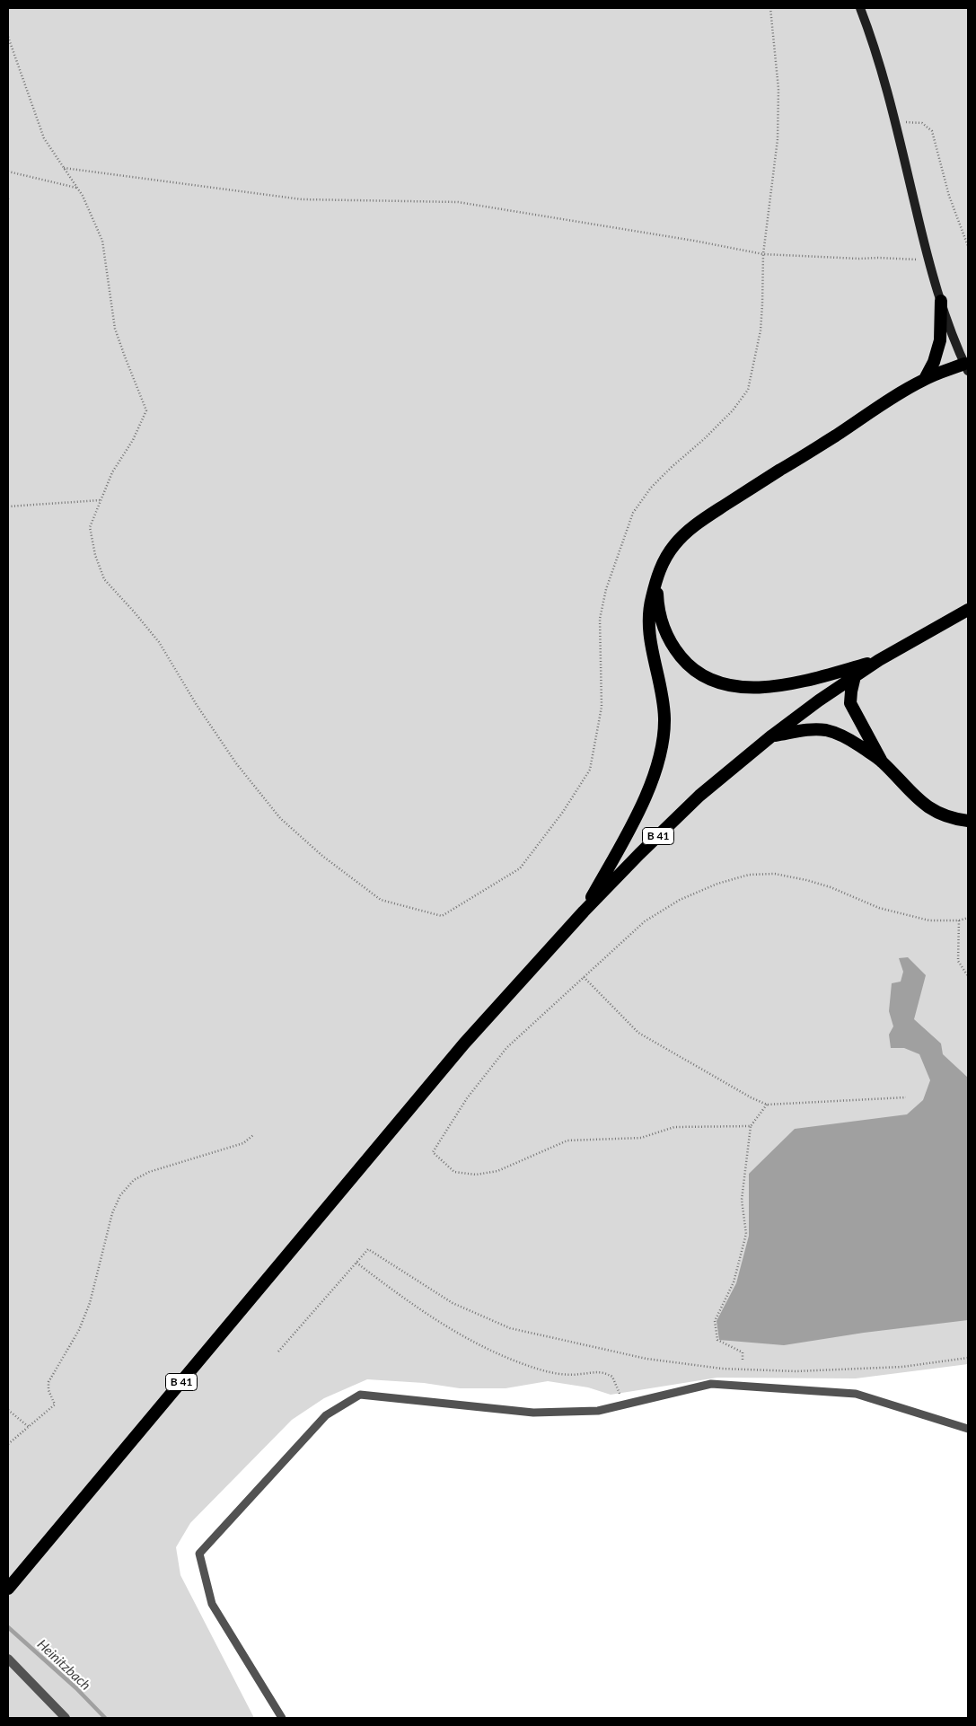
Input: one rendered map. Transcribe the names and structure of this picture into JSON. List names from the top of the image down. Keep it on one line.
{"streets":{"highway":["B 41"]},"water":["Heinitzbach"]}
